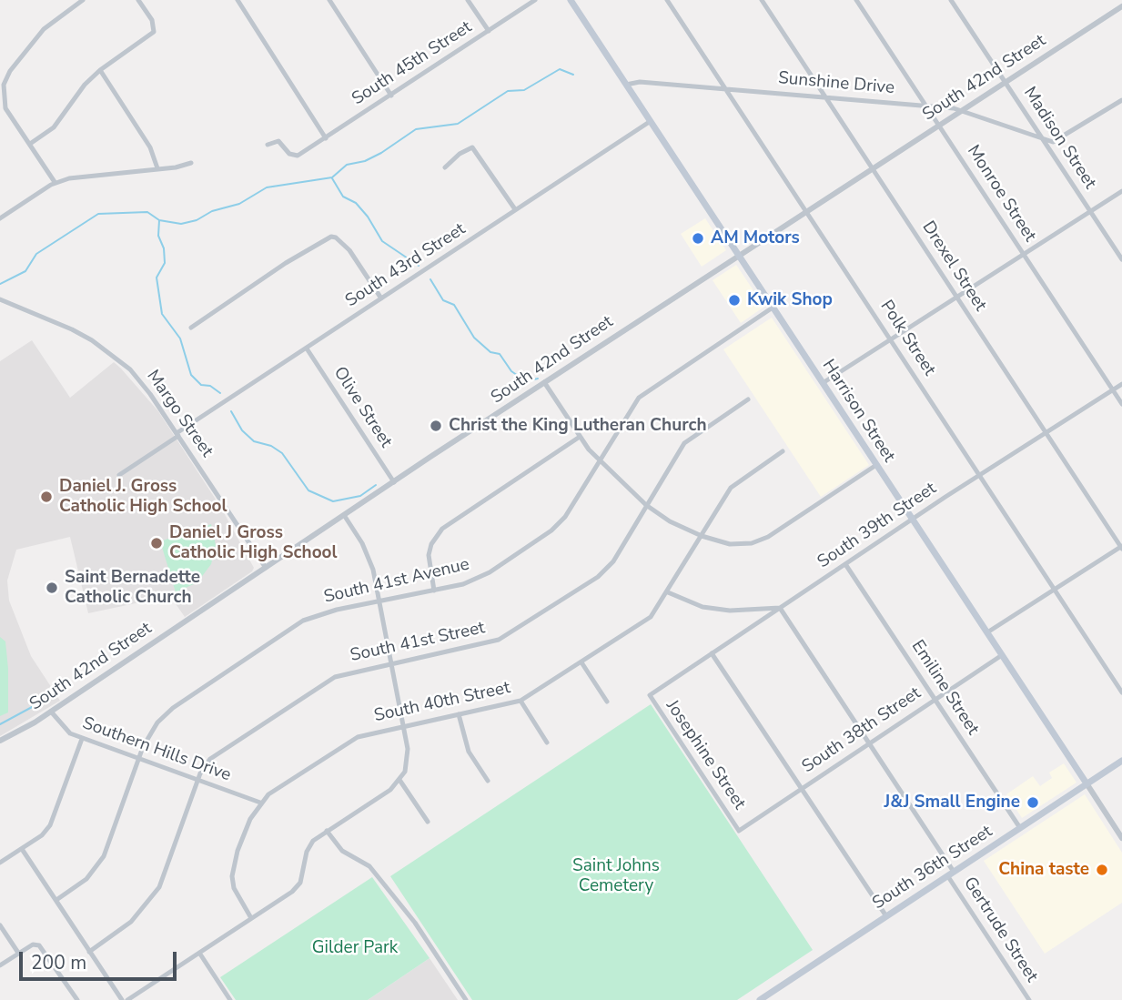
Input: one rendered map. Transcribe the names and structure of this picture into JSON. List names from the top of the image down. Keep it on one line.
{"streets":{"main road":["Harrison Street","South 36th Street"],"street":["South 45th Street","South 42nd Street","Sunshine Drive","Madison Street","Monroe Street","South 43rd Street","Drexel Street","Polk Street","Olive Street","Margo Street","South 39th Street","South 41st Avenue","South 41st Street","Emiline Street","South 40th Street","South 38th Street","Southern Hills Drive","Josephine Street","Gertrude Street"]},"crossings":[["South 42nd Street","Sunshine Drive"],["South 42nd Street","Madison Street"],["South 42nd Street","Monroe Street"],["South 42nd Street","Drexel Street"],["South 42nd Street","Polk Street"],["South 42nd Street","Olive Street"],["South 42nd Street","Harrison Street"],["South 42nd Street","Margo Street"],["South 42nd Street","Southern Hills Drive"],["Sunshine Drive","Madison Street"],["Sunshine Drive","Monroe Street"],["Sunshine Drive","Drexel Street"],["Sunshine Drive","Polk Street"],["Sunshine Drive","Harrison Street"],["Monroe Street","South 39th Street"],["South 43rd Street","Olive Street"],["South 43rd Street","Harrison Street"],["South 43rd Street","Margo Street"],["Drexel Street","South 39th Street"],["Polk Street","South 39th Street"],["Harrison Street","South 39th Street"],["Harrison Street","South 41st Avenue"],["Harrison Street","South 38th Street"],["Harrison Street","South 36th Street"],["South 39th Street","Emiline Street"],["South 39th Street","Josephine Street"],["South 39th Street","Gertrude Street"],["South 41st Avenue","Southern Hills Drive"],["South 41st Street","Southern Hills Drive"],["Emiline Street","South 38th Street"],["Emiline Street","South 36th Street"],["South 40th Street","Southern Hills Drive"],["South 38th Street","Josephine Street"],["South 38th Street","Gertrude Street"],["South 36th Street","Gertrude Street"]],"parks":["Saint Johns Cemetery","Gilder Park"],"places":["AM Motors","Kwik Shop","Christ the King Lutheran Church","Daniel J. Gross Catholic High School","Daniel J Gross Catholic High School","Saint Bernadette Catholic Church","J&J Small Engine","China taste"],"scale_bar":"200 m"}
